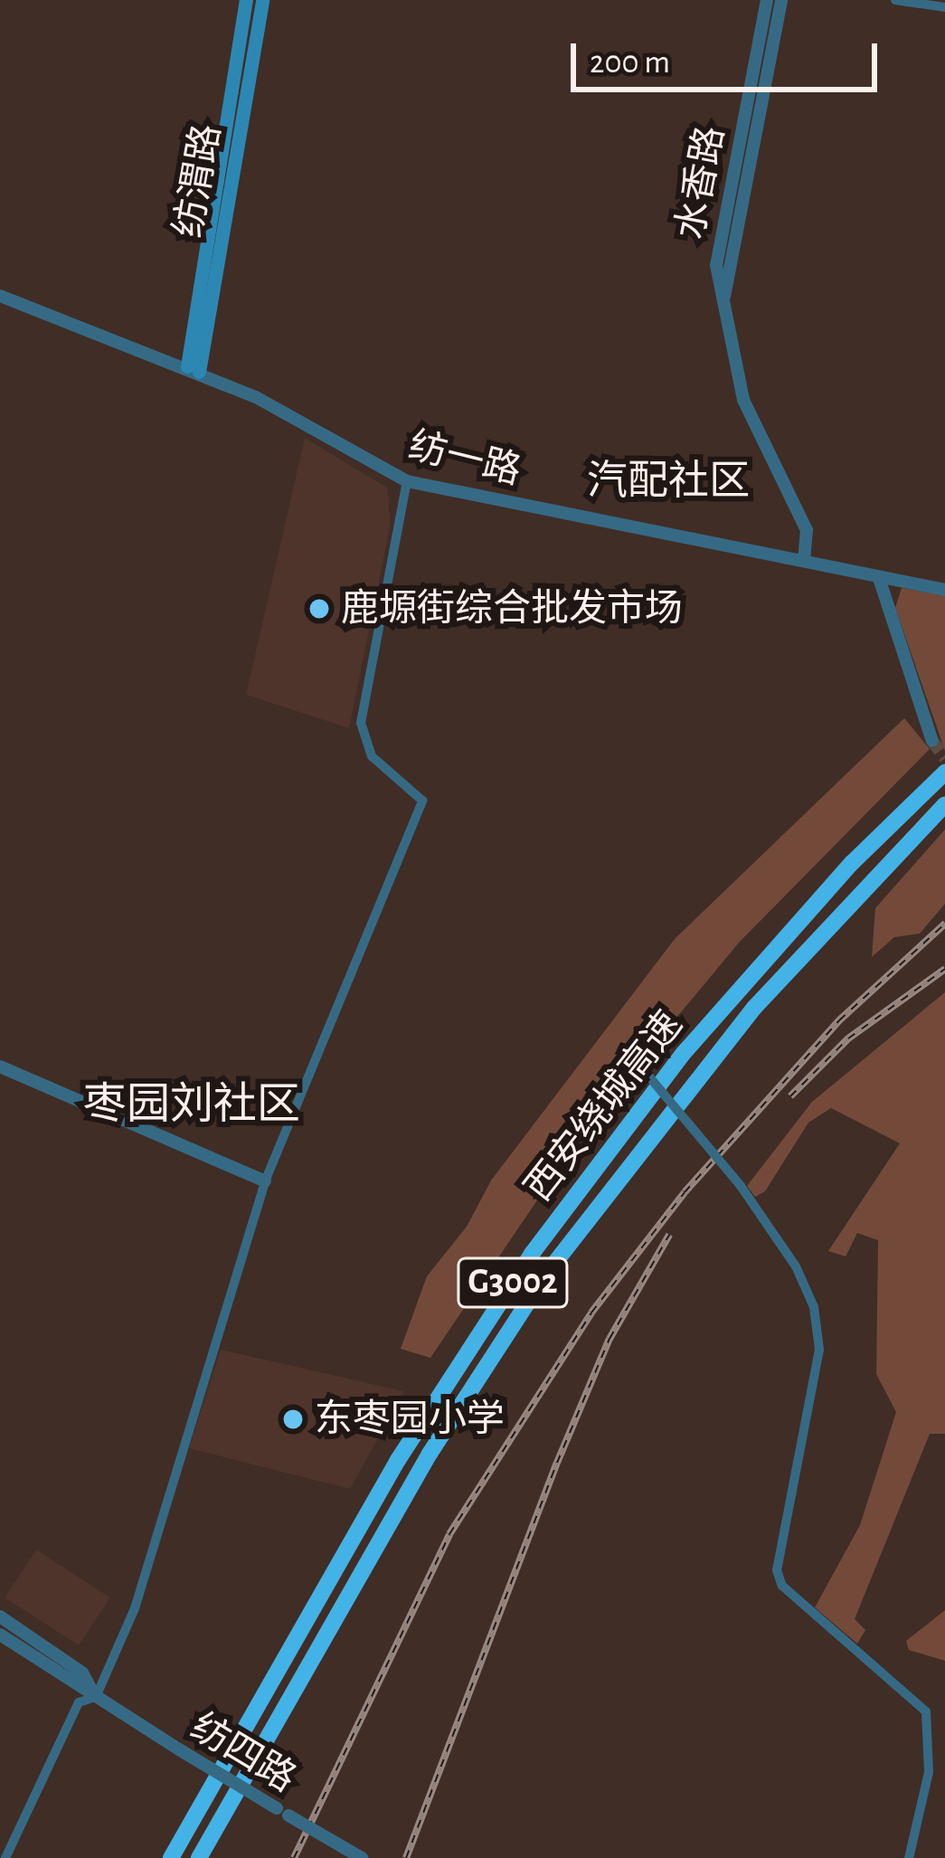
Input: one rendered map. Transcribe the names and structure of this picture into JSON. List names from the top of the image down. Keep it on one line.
{"streets":{"highway":["西安绕城高速","G3002"],"main road":["纺渭路"],"street":["水香路","纺一路","纺四路"]},"crossings":[["纺渭路","纺一路"],["水香路","纺一路"]],"districts":["汽配社区","枣园刘社区"],"places":["鹿塬街综合批发市场","东枣园小学"],"scale_bar":"200 m"}
